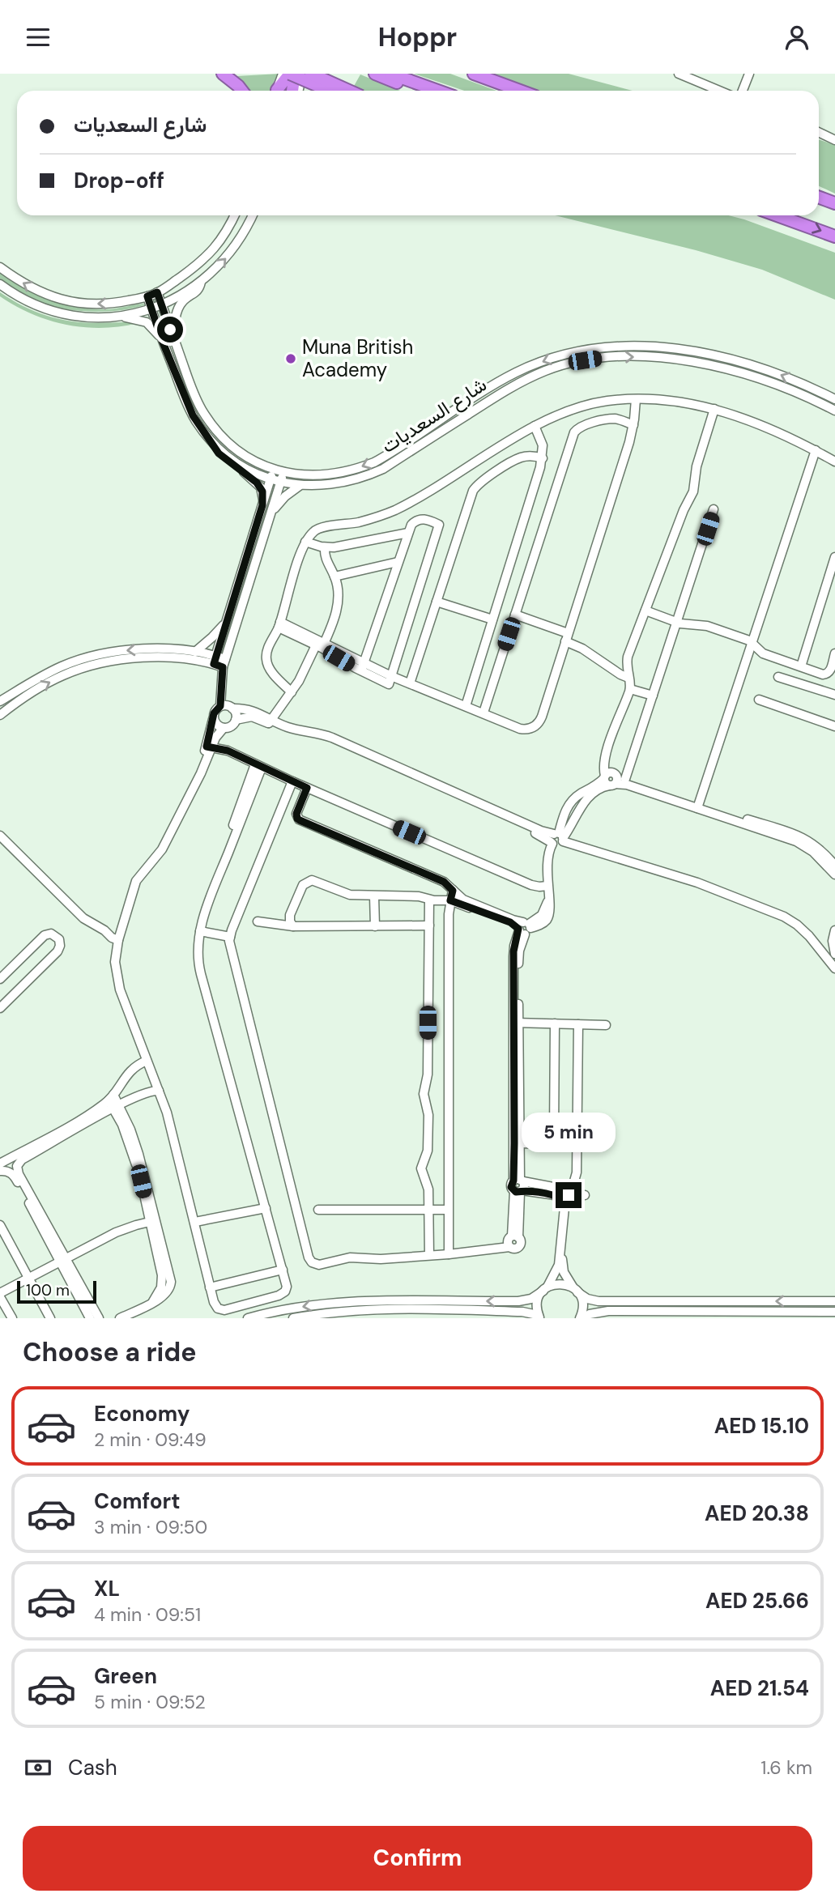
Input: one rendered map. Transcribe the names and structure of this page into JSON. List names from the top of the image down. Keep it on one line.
{"streets":{"street":["شارع السعديات"]},"places":["Muna British Academy"],"scale_bar":"100 m","page":{"header":"Hoppr","banner":["شارع السعديات","Drop-off"],"bubble":"5 min","scale":"100 m","heading":"Choose a ride","list":[{"name":"Economy","note":"2 min · 09:49","value":"AED 15.10"},{"name":"Comfort","note":"3 min · 09:50","value":"AED 20.38"},{"name":"XL","note":"4 min · 09:51","value":"AED 25.66"},{"name":"Green","note":"5 min · 09:52","value":"AED 21.54"}],"pay":["Cash","1.6 km"],"buttons":"Confirm"}}
